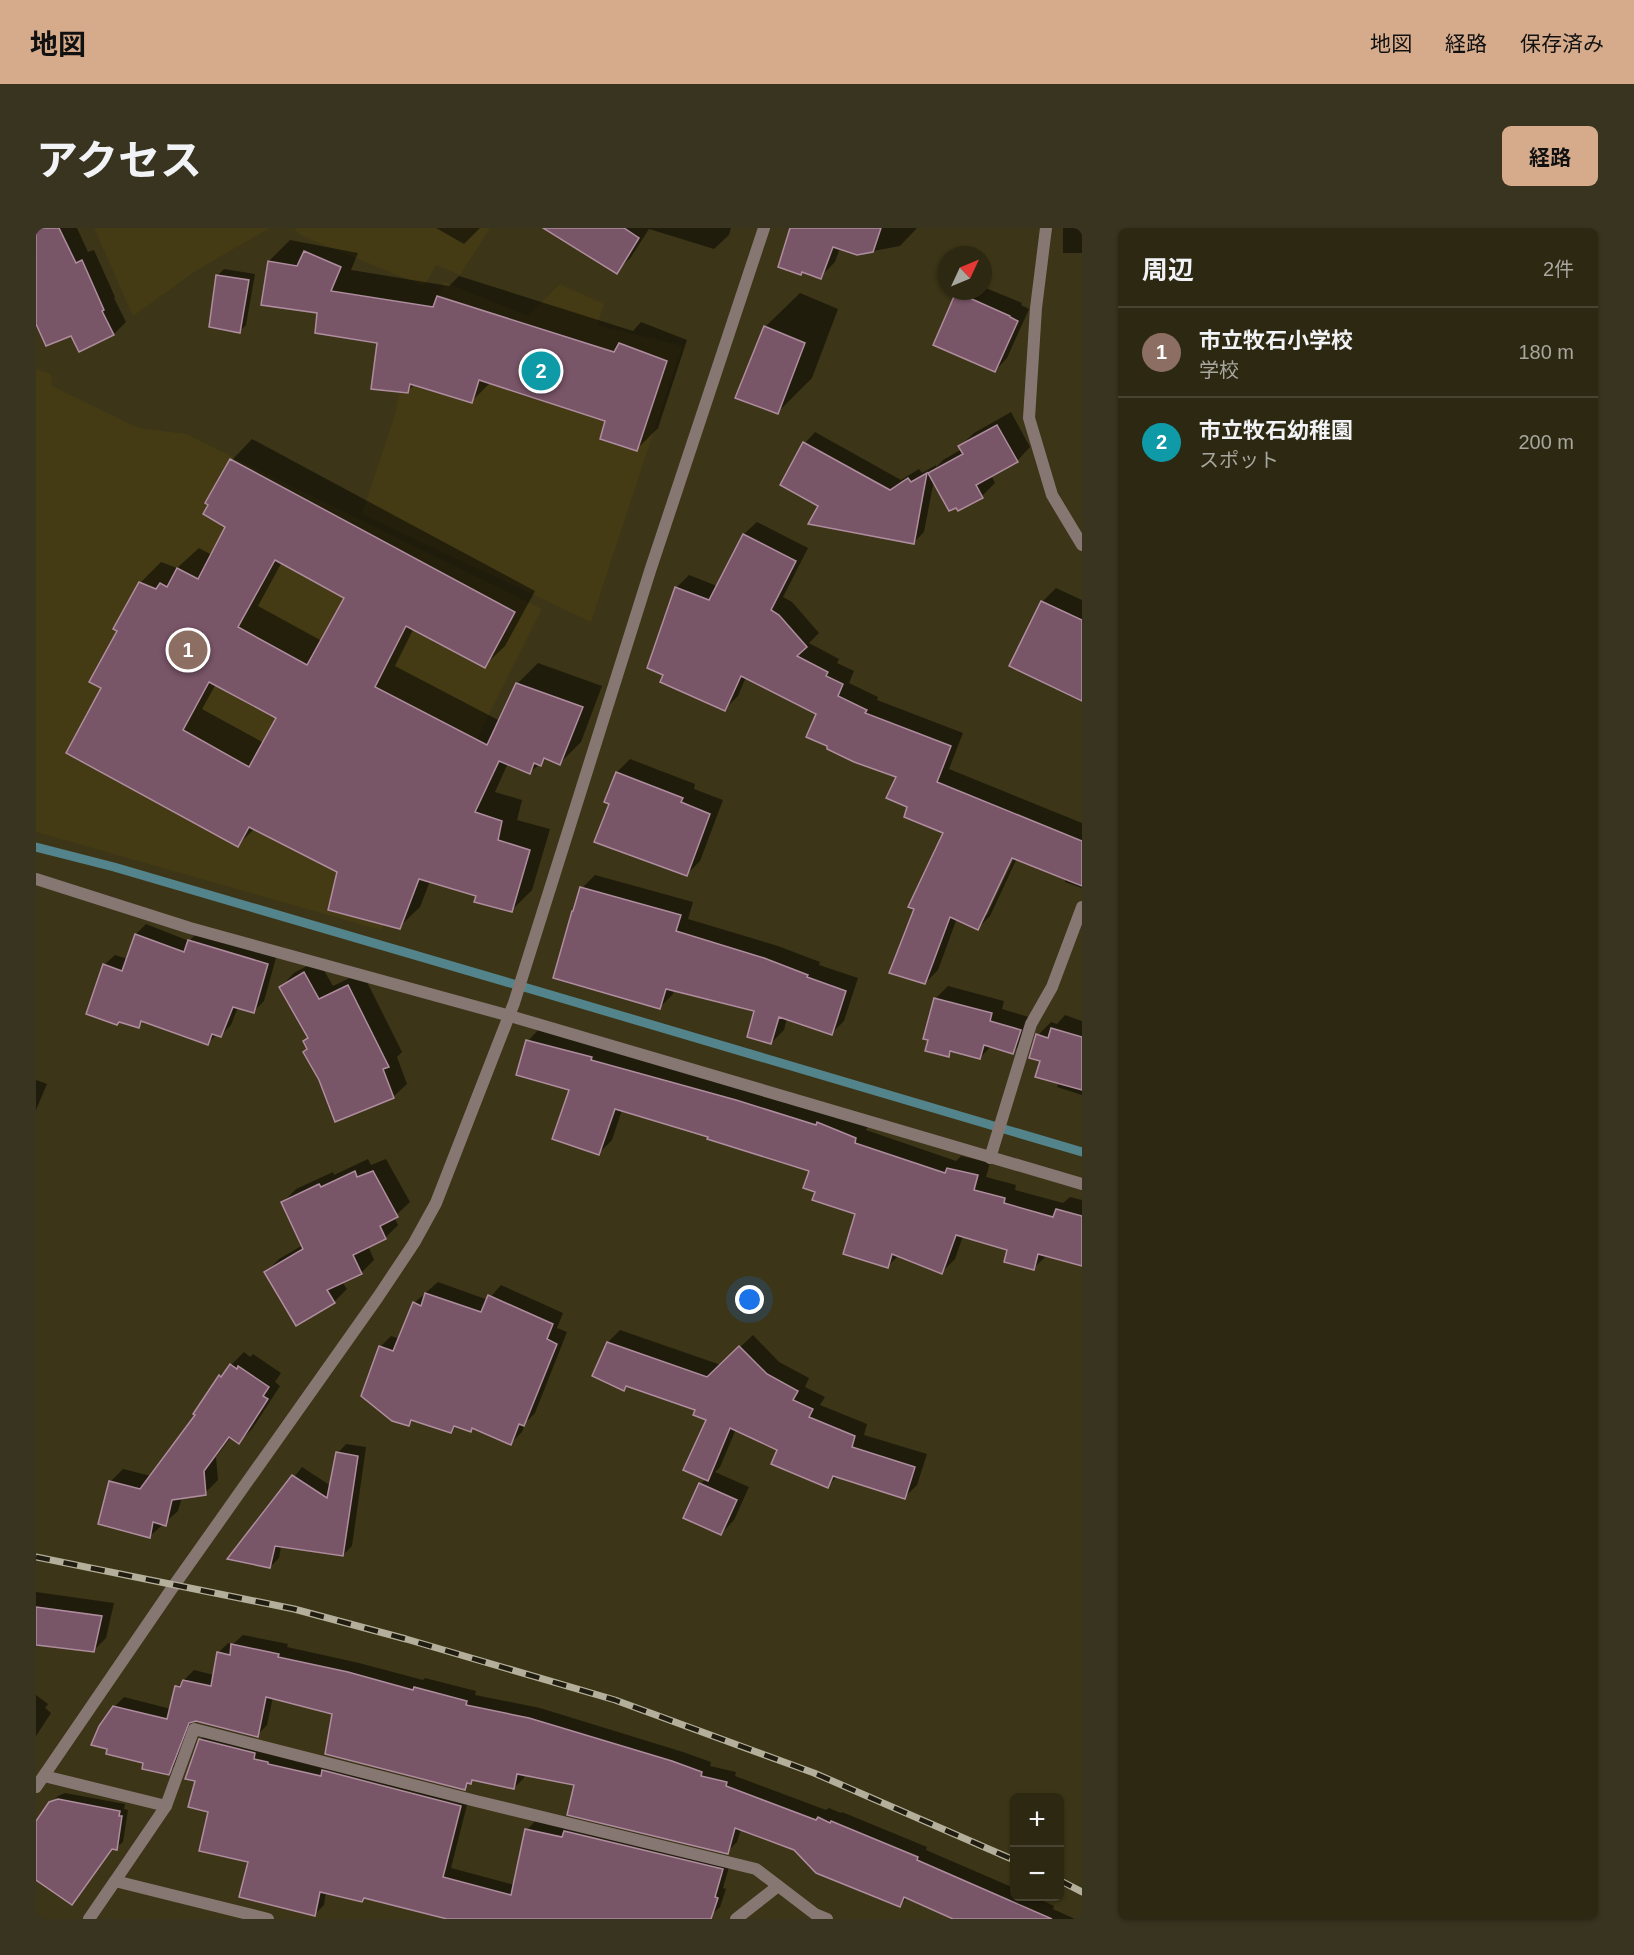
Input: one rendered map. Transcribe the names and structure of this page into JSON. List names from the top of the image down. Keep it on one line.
{"north":"top right","page":{"header":"地図","nav":["地図","経路","保存済み"],"title":"アクセス","buttons":"経路","heading":["周辺","2件"],"list":[{"mark":"1","name":"市立牧石小学校","note":"学校","value":"180 m"},{"mark":"2","name":"市立牧石幼稚園","note":"スポット","value":"200 m"}],"pins":["2","1"],"map_buttons":["+","−"]}}
